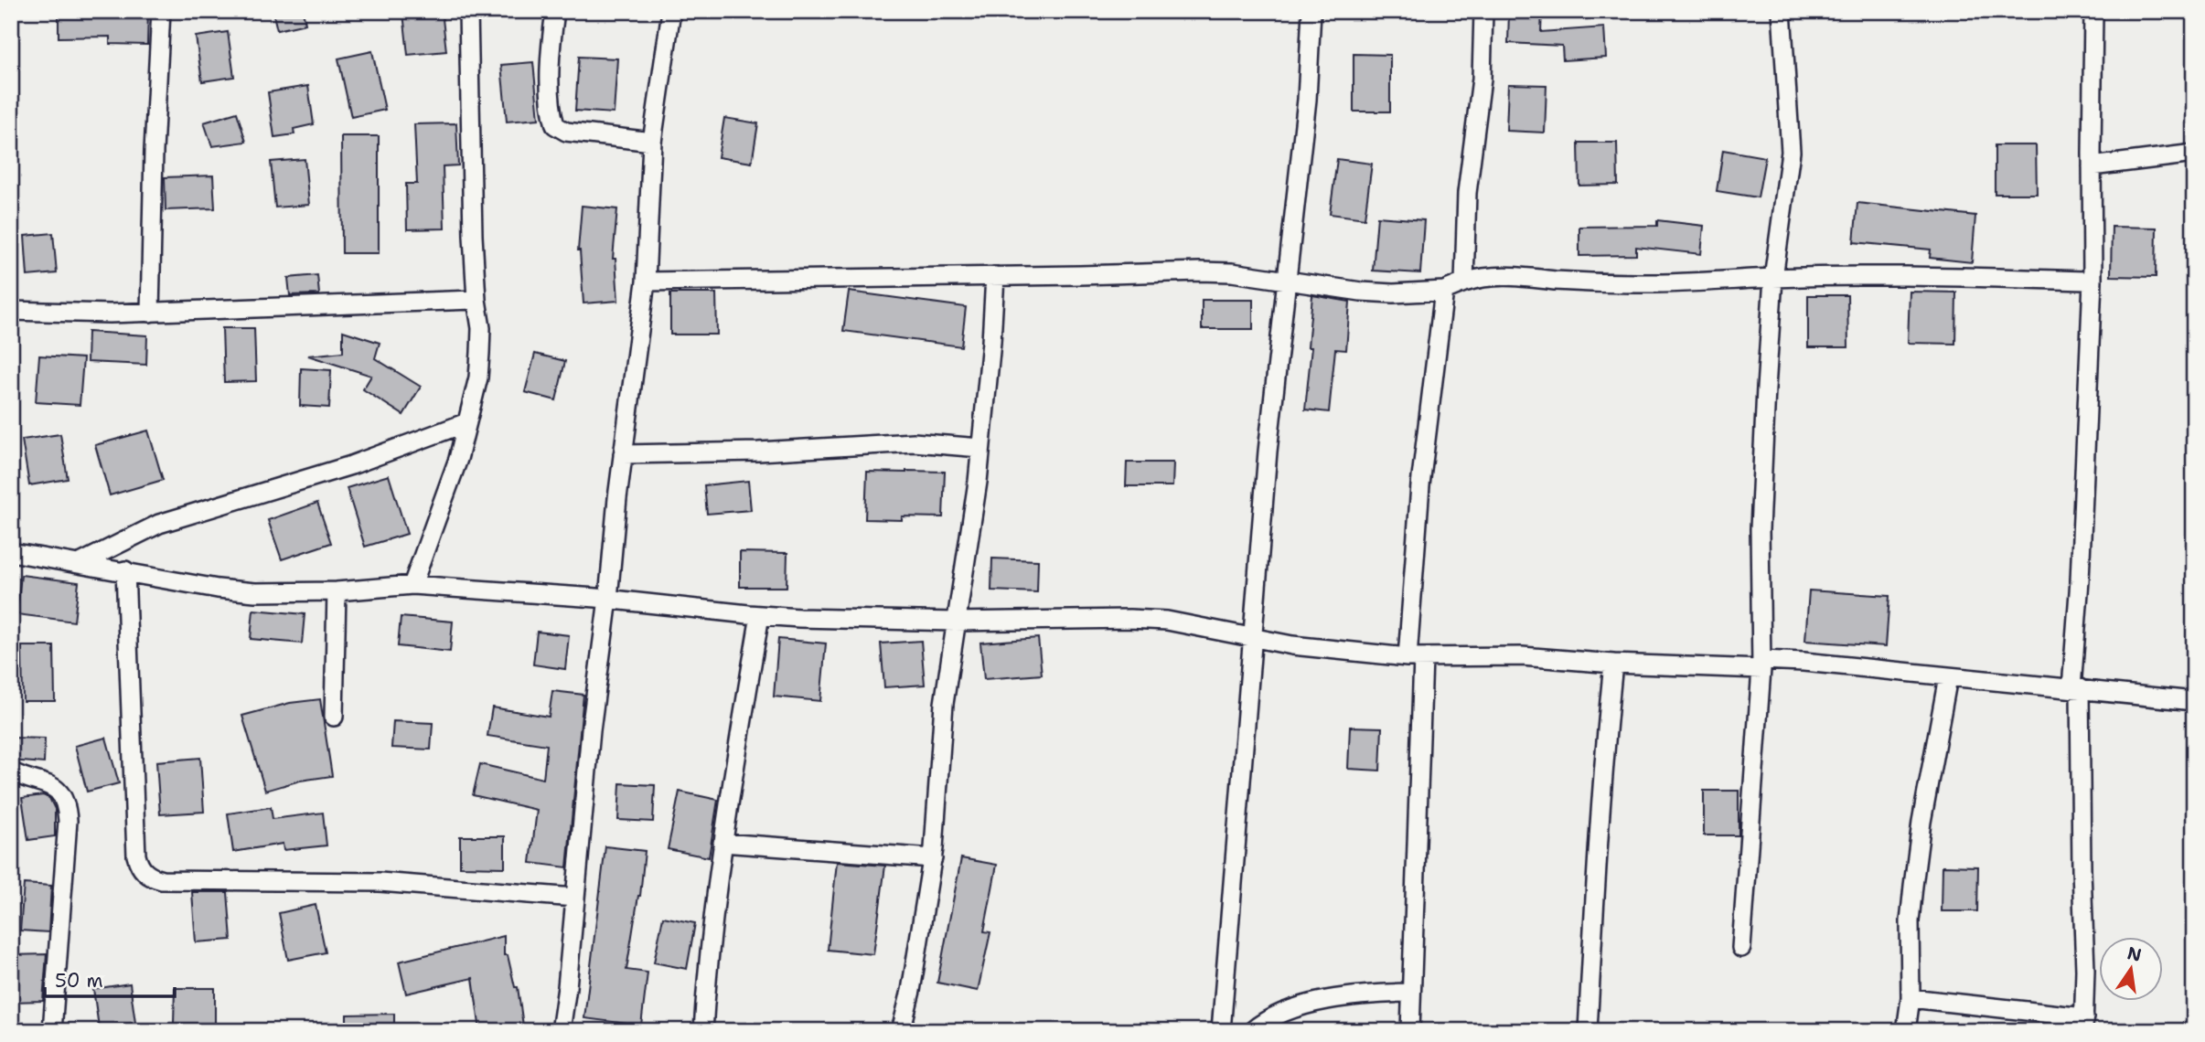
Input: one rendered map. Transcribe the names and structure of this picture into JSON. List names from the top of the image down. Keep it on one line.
{"scale_bar":"50 m","north":"top"}
